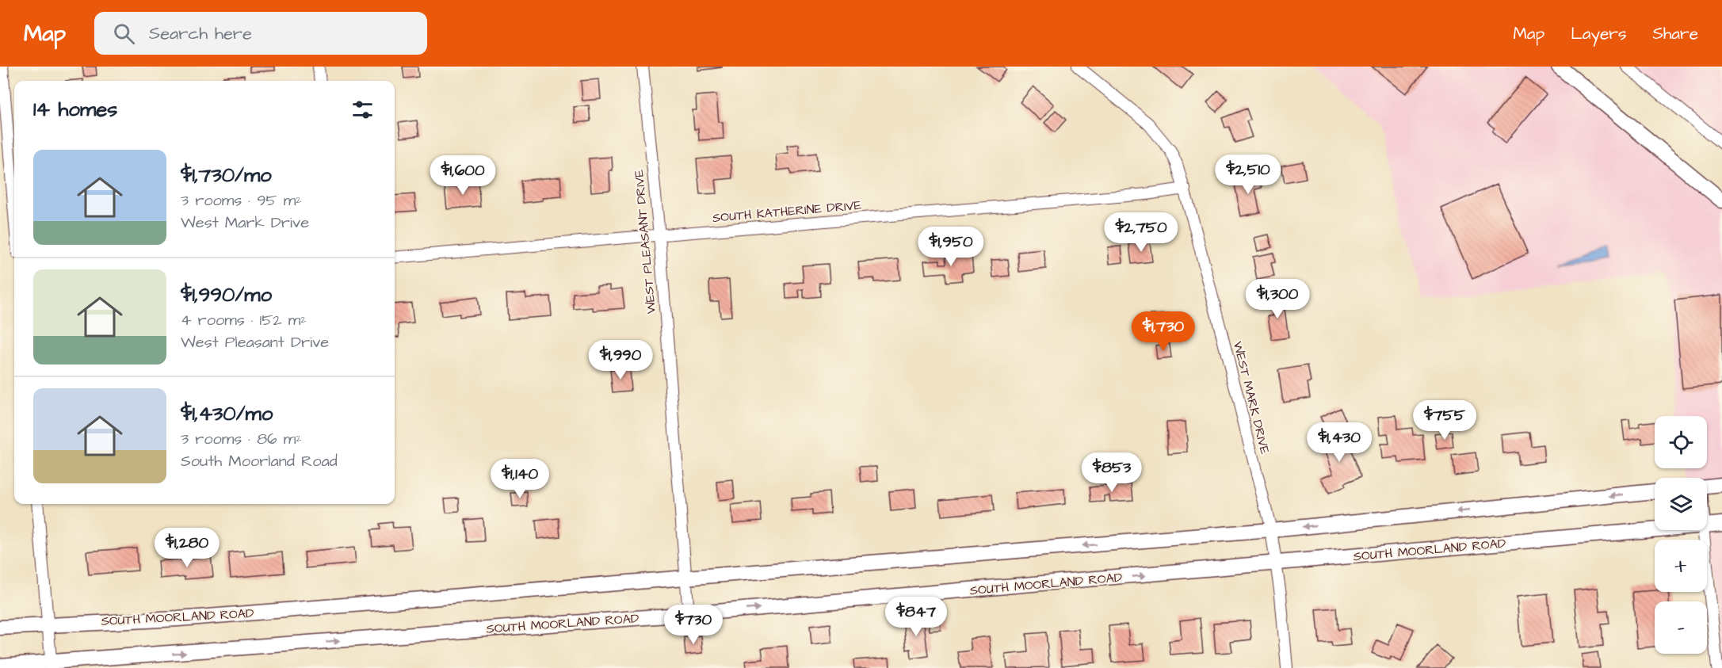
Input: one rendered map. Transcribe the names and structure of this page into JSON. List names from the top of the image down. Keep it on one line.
{"streets":{"main road":["SOUTH MOORLAND ROAD"],"street":["SOUTH KATHERINE DRIVE","WEST PLEASANT DRIVE","WEST MARK DRIVE"]},"crossings":[["SOUTH KATHERINE DRIVE","WEST PLEASANT DRIVE"],["SOUTH KATHERINE DRIVE","WEST MARK DRIVE"],["WEST PLEASANT DRIVE","SOUTH MOORLAND ROAD"],["WEST MARK DRIVE","SOUTH MOORLAND ROAD"]],"page":{"header":"Map","search":"Search here","nav":["Map","Layers","Share"],"heading":"14 homes","list":[{"name":"$1,730/mo","note":"3 rooms · 95 m² · West Mark Drive"},{"name":"$1,990/mo","note":"4 rooms · 152 m² · West Pleasant Drive"},{"name":"$1,430/mo","note":"3 rooms · 86 m² · South Moorland Road"}],"price":["$2,510","$1,600","$2,750","$1,950","$1,300","$1,730","$1,990","$755","$1,430","$853","$1,140","$1,280","$847","$730"],"map_buttons":["+","−"]}}
